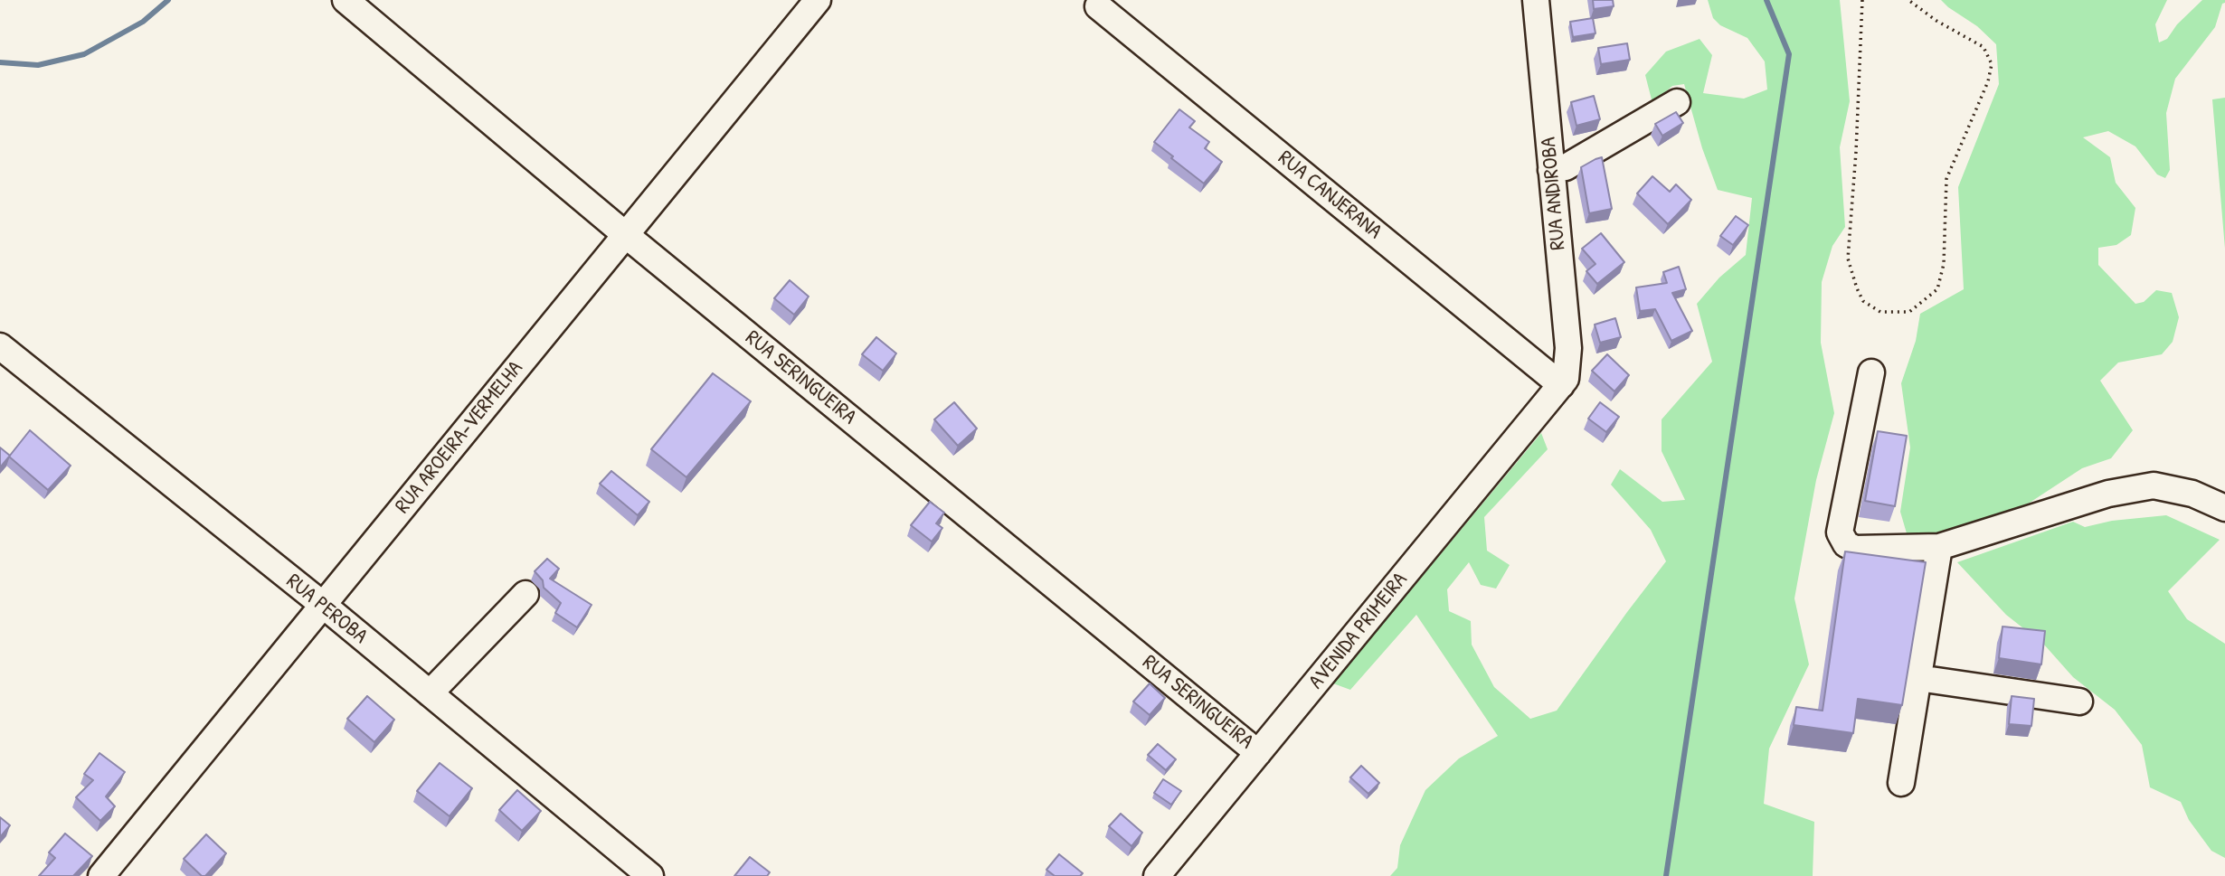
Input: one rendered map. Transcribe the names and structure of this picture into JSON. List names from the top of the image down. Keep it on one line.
{"streets":{"street":["RUA ANDIROBA","RUA CANJERANA","RUA SERINGUEIRA","RUA AROEIRA-VERMELHA","RUA PEROBA","AVENIDA PRIMEIRA"]},"crossings":[["RUA ANDIROBA","RUA CANJERANA"],["RUA ANDIROBA","AVENIDA PRIMEIRA"],["RUA CANJERANA","AVENIDA PRIMEIRA"],["RUA SERINGUEIRA","RUA AROEIRA-VERMELHA"],["RUA SERINGUEIRA","AVENIDA PRIMEIRA"],["RUA AROEIRA-VERMELHA","RUA PEROBA"]]}
